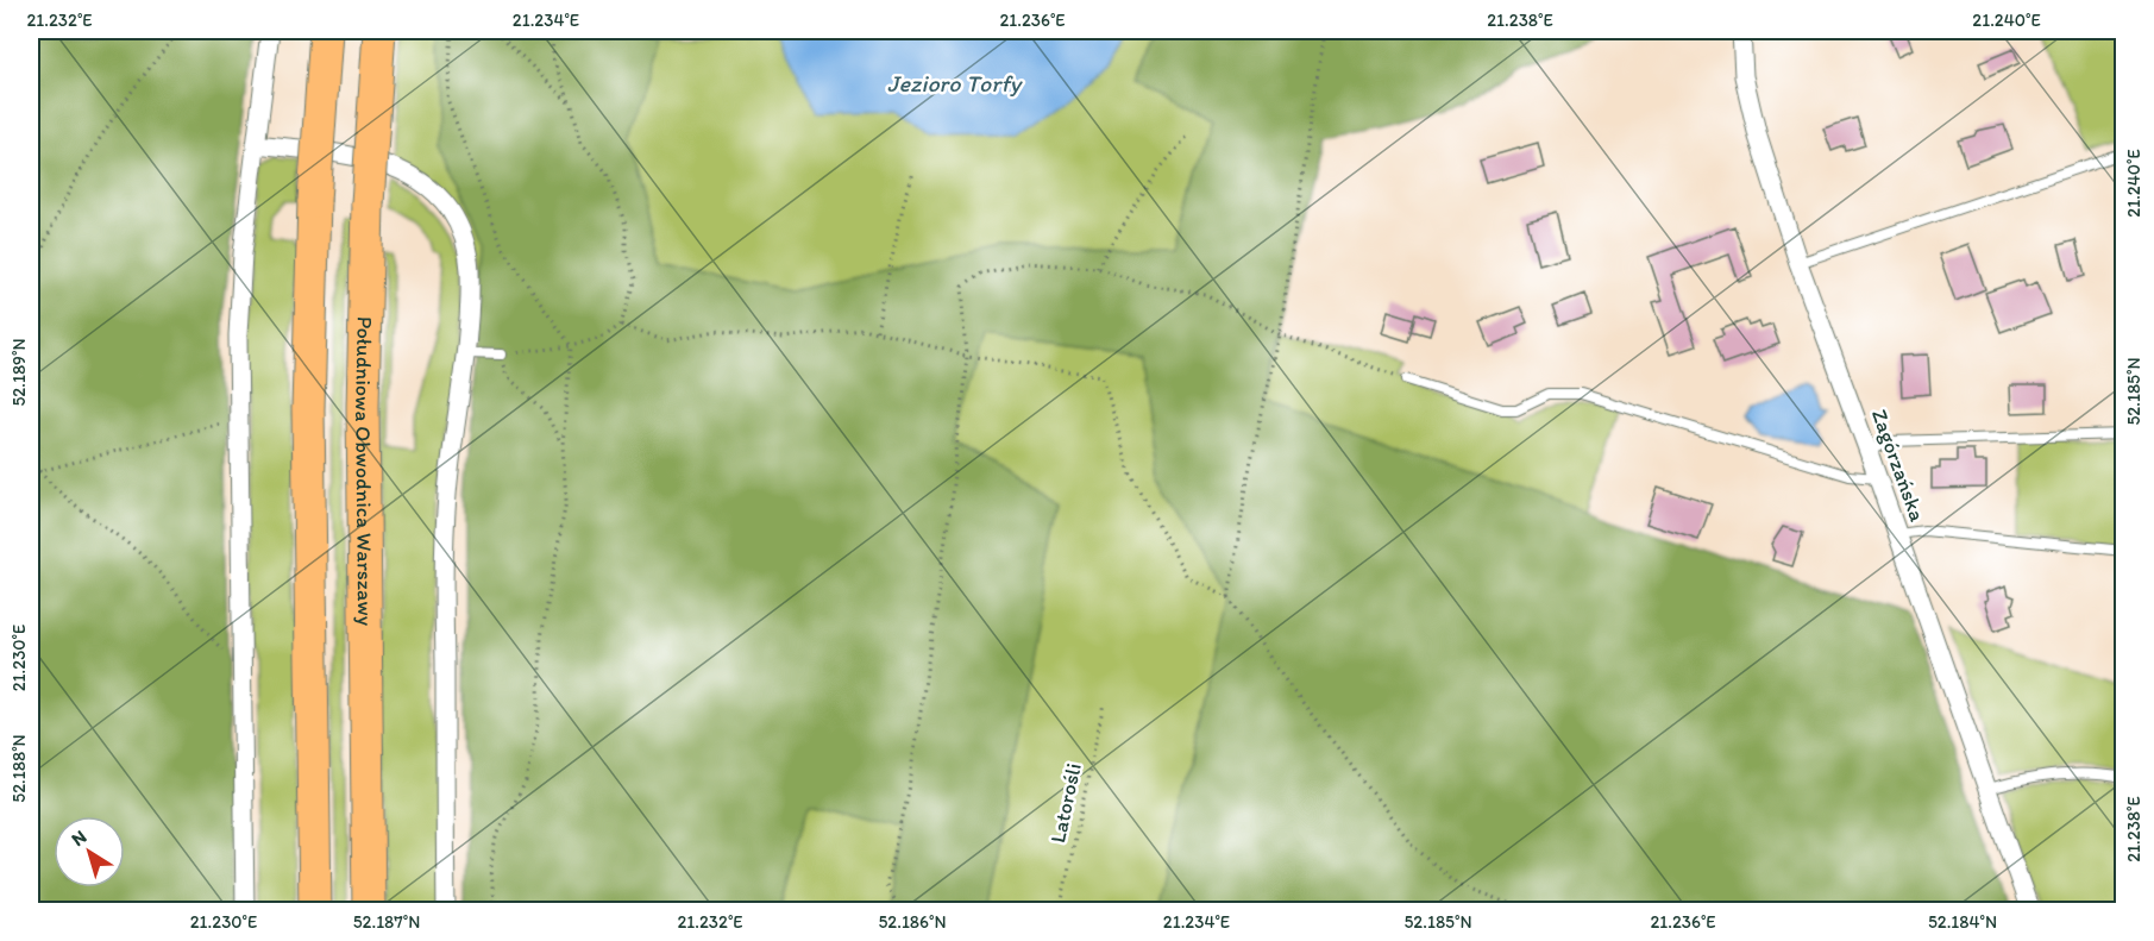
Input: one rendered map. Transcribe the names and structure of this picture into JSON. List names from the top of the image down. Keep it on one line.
{"streets":{"highway":["Południowa Obwodnica Warszawy"],"street":["Zagórzańska"],"path":["Latorośli"]},"water":["Jezioro Torfy"],"north":"top left","coordinates":["21.232°E","21.234°E","21.236°E","21.238°E","21.240°E","52.189°N","52.185°N","21.230°E","52.188°N","52.187°N","52.186°N","52.184°N"]}
